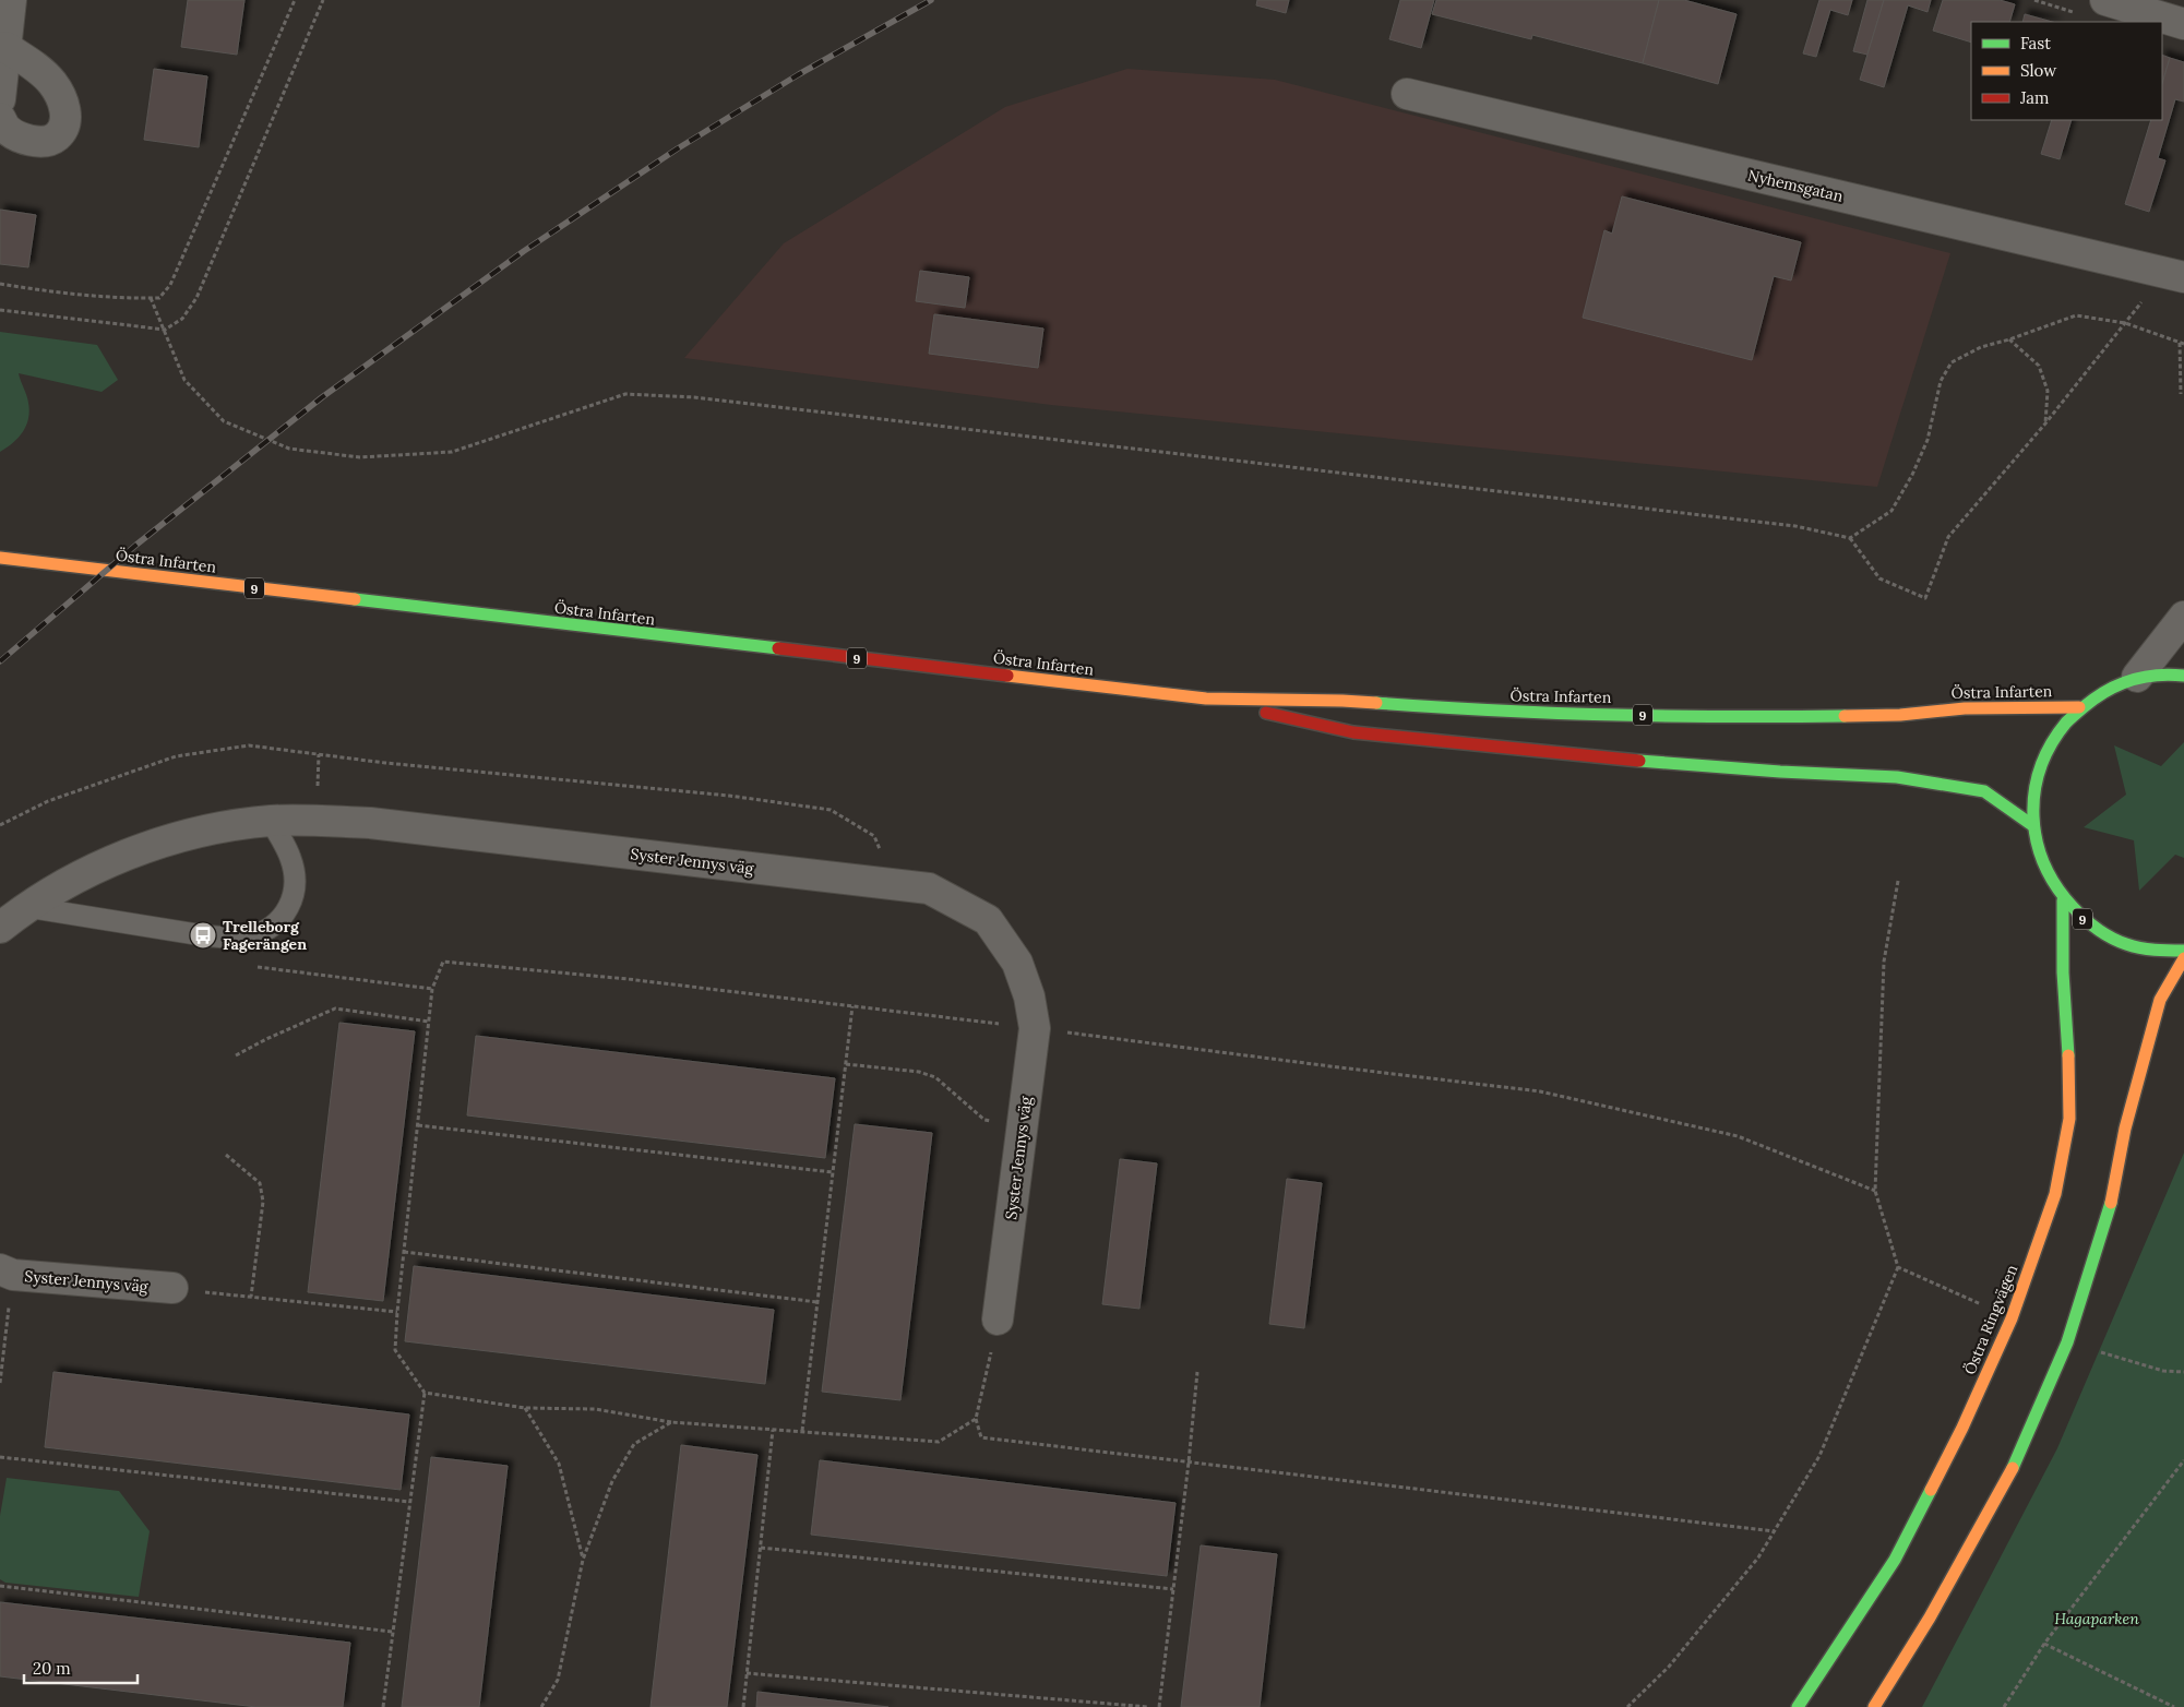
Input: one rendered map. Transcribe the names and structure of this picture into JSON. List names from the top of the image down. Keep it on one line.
{"streets":{"main road":["Östra Infarten","9","Östra Ringvägen"],"street":["Nyhemsgatan","Syster Jennys väg"]},"crossings":[["Östra Infarten","9"],["9","Östra Ringvägen"]],"parks":["Hagaparken"],"places":{"bus stop":["Trelleborg Fagerängen"]},"legend":["Fast","Slow","Jam"],"scale_bar":"20 m"}
